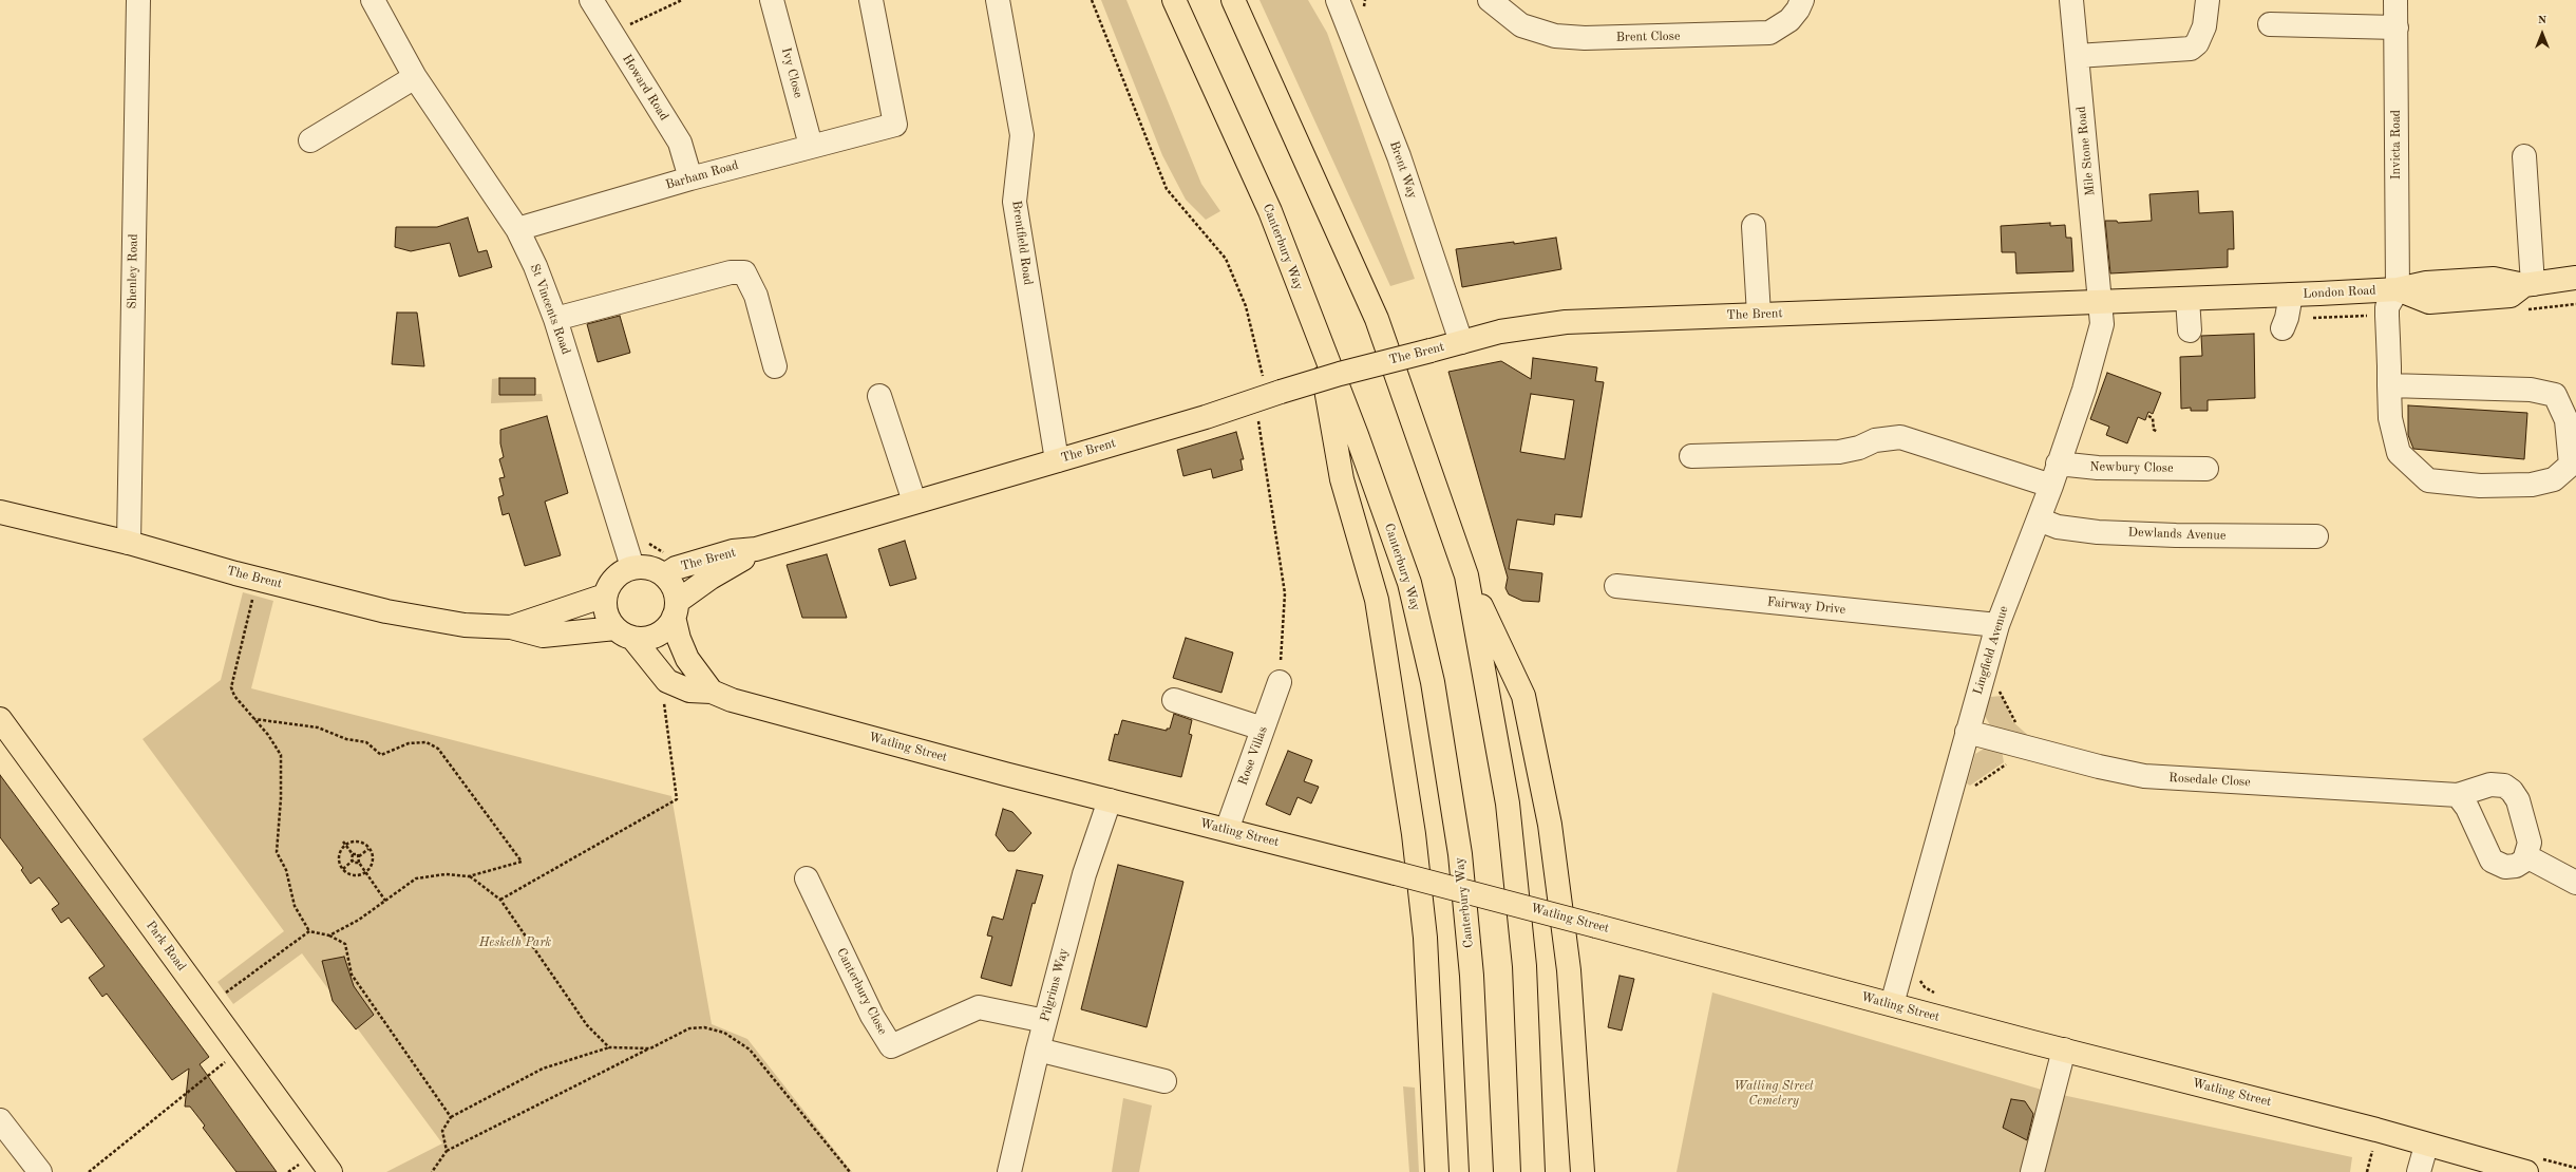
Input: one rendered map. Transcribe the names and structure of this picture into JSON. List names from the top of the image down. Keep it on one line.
{"streets":{"main road":["Canterbury Way","London Road","The Brent","Watling Street","Park Road"],"street":["Brent Close","Ivy Close","Howard Road","Invicta Road","Mile Stone Road","Brent Way","Barham Road","Brentfield Road","Shenley Road","St Vincents Road","Newbury Close","Dewlands Avenue","Fairway Drive","Lingfield Avenue","Rose Villas","Rosedale Close","Pilgrims Way","Canterbury Close"]},"crossings":[["Ivy Close","Barham Road"],["Howard Road","Barham Road"],["Invicta Road","London Road"],["Mile Stone Road","London Road"],["Mile Stone Road","The Brent"],["Mile Stone Road","Lingfield Avenue"],["Brent Way","The Brent"],["Barham Road","St Vincents Road"],["Brentfield Road","The Brent"],["Shenley Road","The Brent"],["London Road","The Brent"],["London Road","Lingfield Avenue"],["St Vincents Road","The Brent"],["St Vincents Road","Watling Street"],["The Brent","Lingfield Avenue"],["The Brent","Watling Street"],["Newbury Close","Lingfield Avenue"],["Dewlands Avenue","Lingfield Avenue"],["Fairway Drive","Lingfield Avenue"],["Lingfield Avenue","Watling Street"],["Lingfield Avenue","Rosedale Close"],["Watling Street","Rose Villas"],["Watling Street","Pilgrims Way"],["Pilgrims Way","Canterbury Close"]],"parks":["Hesketh Park","Watling Street Cemetery"],"north":"top"}
